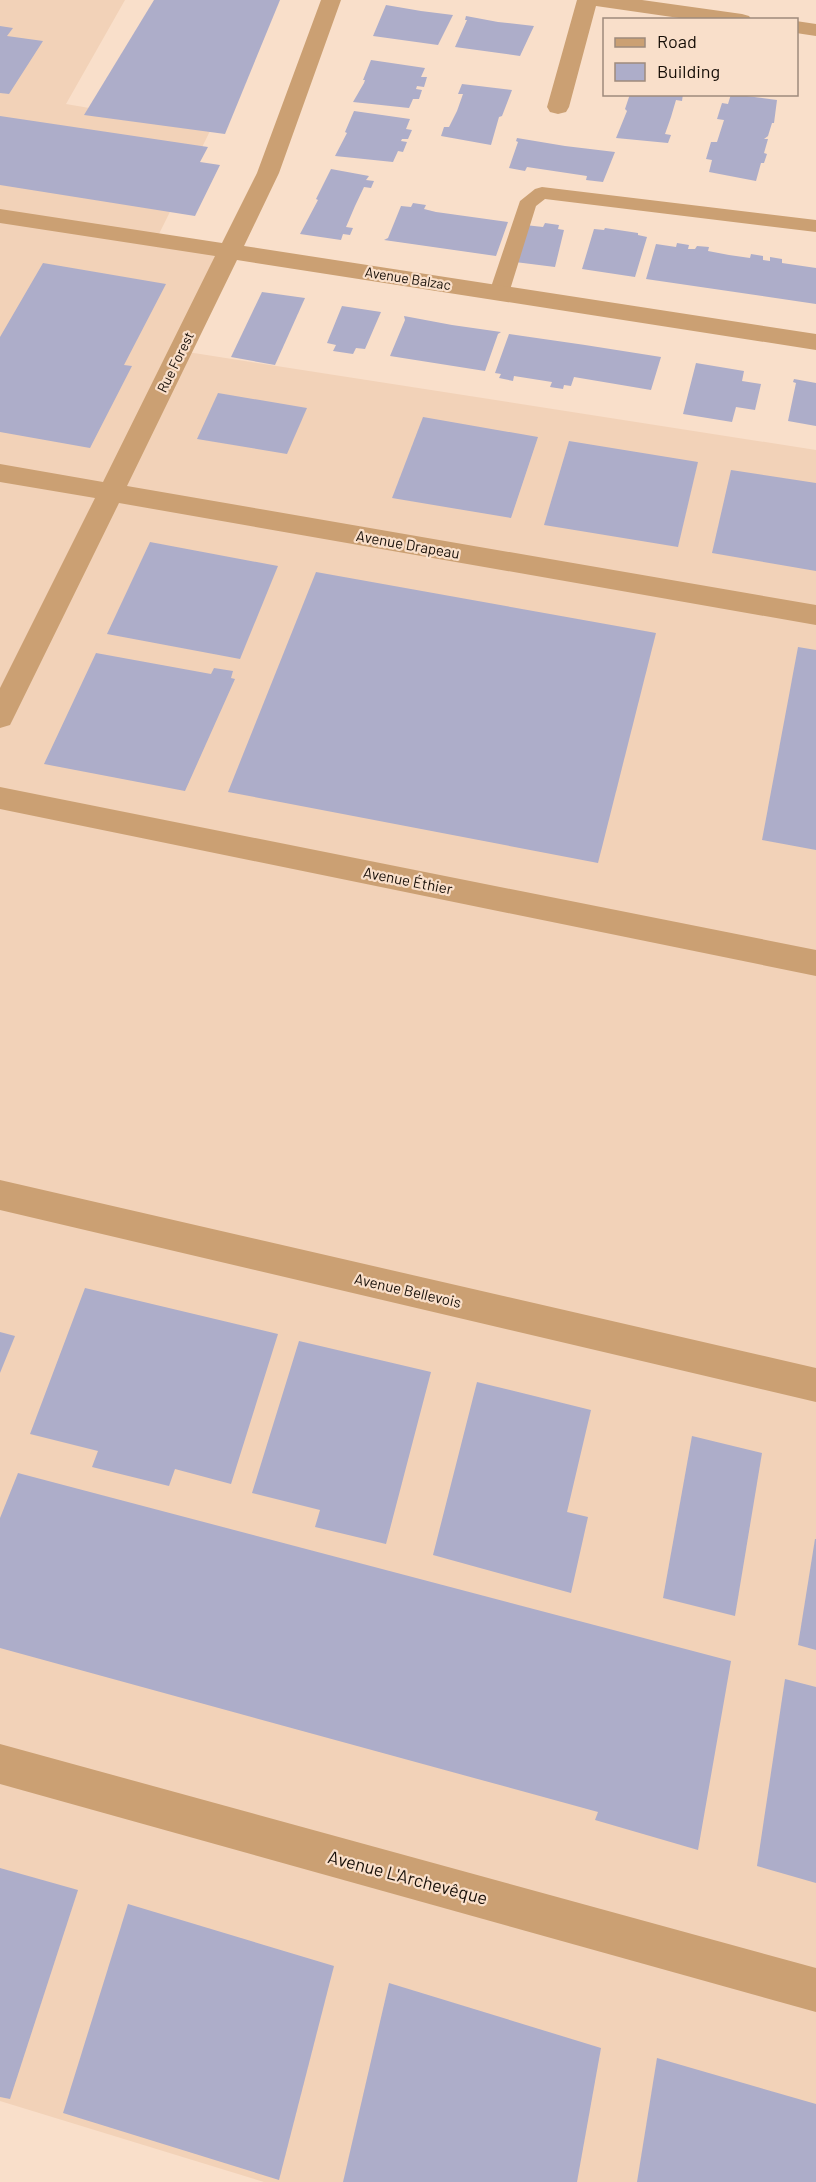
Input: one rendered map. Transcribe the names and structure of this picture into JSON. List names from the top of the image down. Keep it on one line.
{"streets":{"street":["Avenue Balzac","Rue Forest","Avenue Drapeau","Avenue Éthier","Avenue Bellevois","Avenue L'Archevêque"]},"crossings":[["Avenue Balzac","Rue Forest"],["Rue Forest","Avenue Drapeau"]],"legend":["Road","Building"]}
